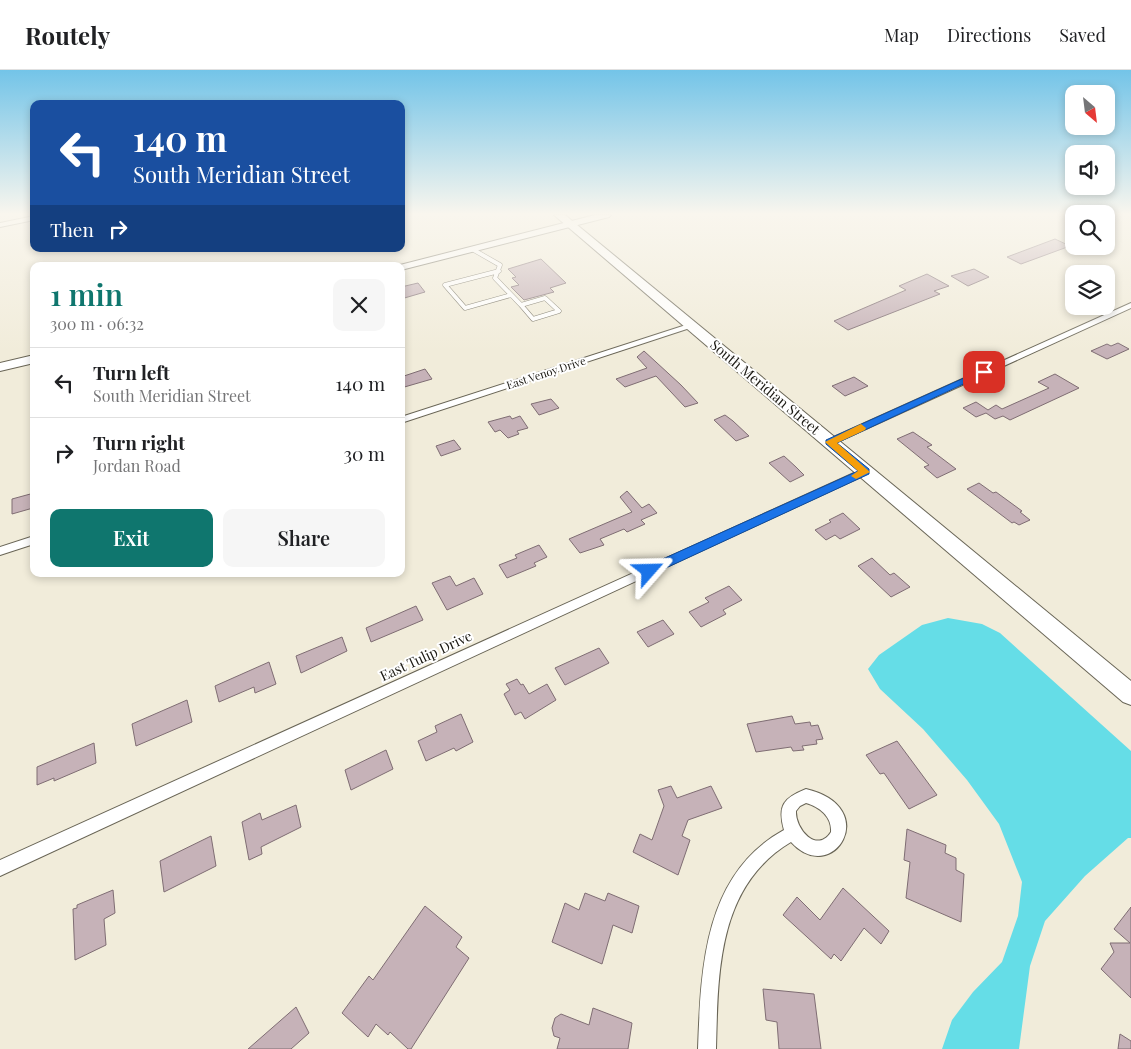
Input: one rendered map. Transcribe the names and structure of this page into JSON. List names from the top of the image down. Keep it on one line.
{"streets":{"main road":["South Meridian Street"],"street":["East Venoy Drive","East Tulip Drive"]},"crossings":[["East Venoy Drive","South Meridian Street"],["South Meridian Street","East Tulip Drive"]],"north":"bottom right","page":{"header":"Routely","nav":["Map","Directions","Saved"],"turn":["140 m","South Meridian Street"],"then":"Then","heading":["1 min","300 m · 06:32"],"list":[{"name":"Turn left","note":"South Meridian Street","value":"140 m"},{"name":"Turn right","note":"Jordan Road","value":"30 m"}],"buttons":["Exit","Share"]}}
